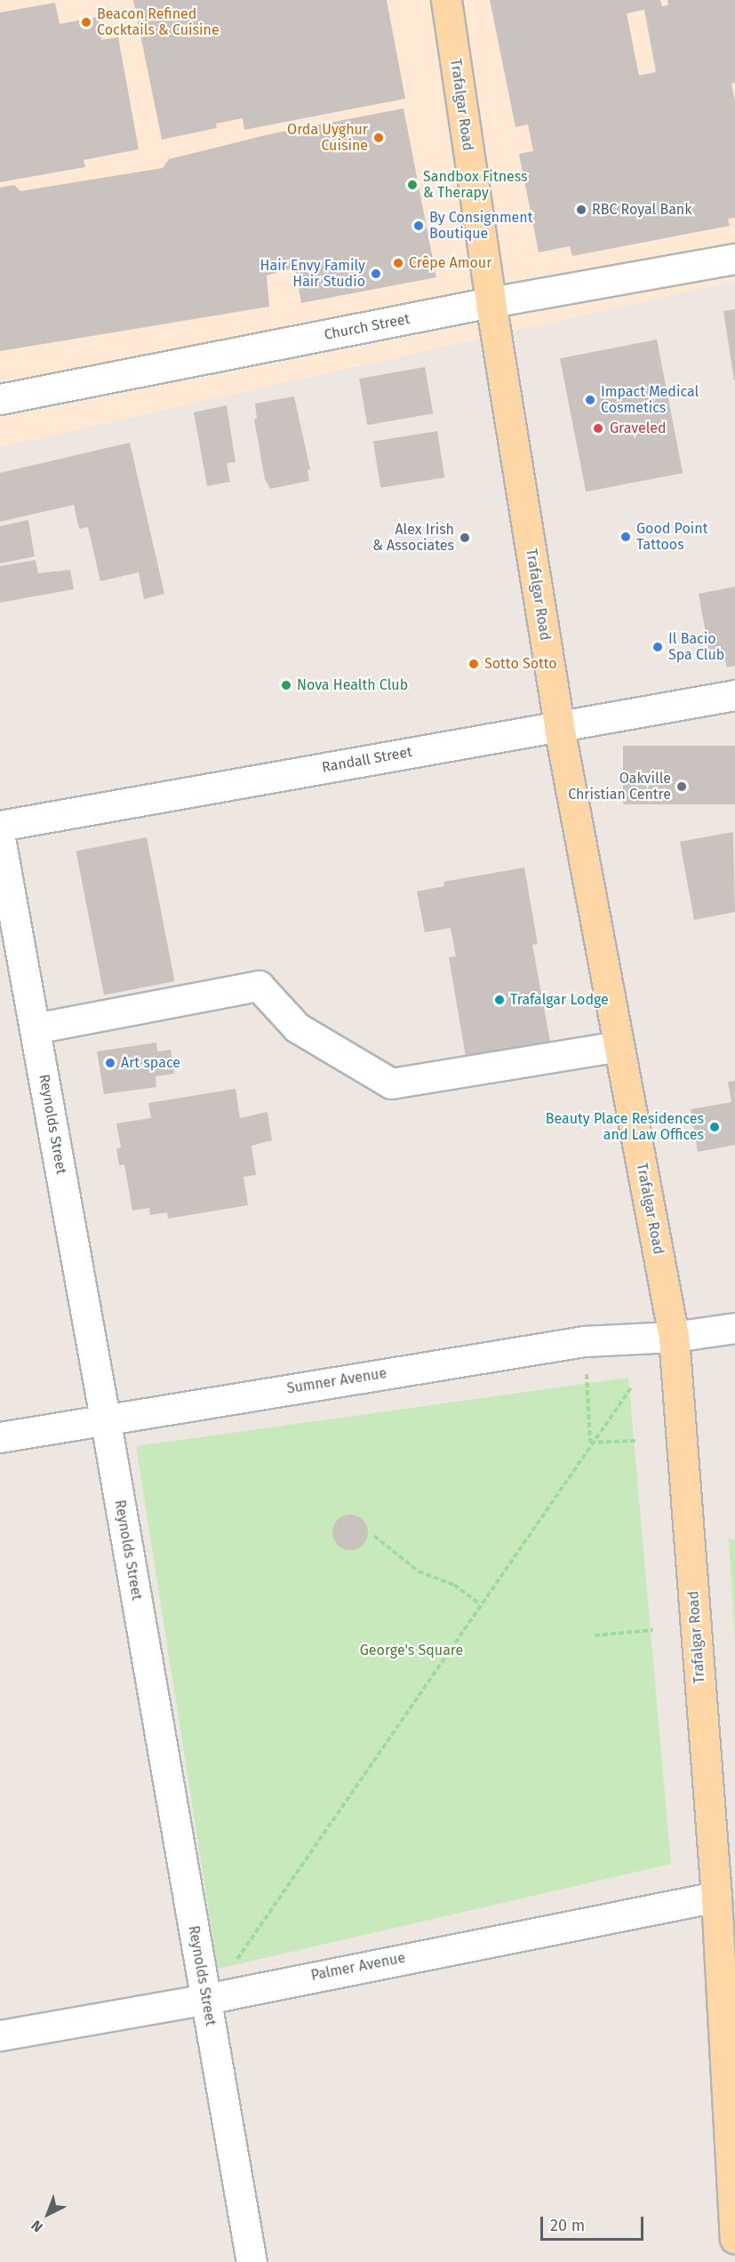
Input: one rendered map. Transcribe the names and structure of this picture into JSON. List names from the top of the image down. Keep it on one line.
{"streets":{"main road":["Trafalgar Road"],"street":["Church Street","Randall Street","Reynolds Street","Sumner Avenue","Palmer Avenue"]},"crossings":[["Trafalgar Road","Church Street"],["Trafalgar Road","Randall Street"],["Trafalgar Road","Sumner Avenue"],["Trafalgar Road","Palmer Avenue"],["Reynolds Street","Sumner Avenue"],["Reynolds Street","Palmer Avenue"]],"parks":["George's Square"],"places":["Beacon Refined Cocktails & Cuisine","Orda Uyghur Cuisine","Sandbox Fitness & Therapy","RBC Royal Bank","By Consignment Boutique","Crêpe Amour","Hair Envy Family Hair Studio","Impact Medical Cosmetics","Graveled","Good Point Tattoos","Alex Irish & Associates","Il Bacio Spa Club","Sotto Sotto","Nova Health Club","Oakville Christian Centre","Trafalgar Lodge","Art space","Beauty Place Residences and Law Offices"],"scale_bar":"20 m","north":"bottom left"}
